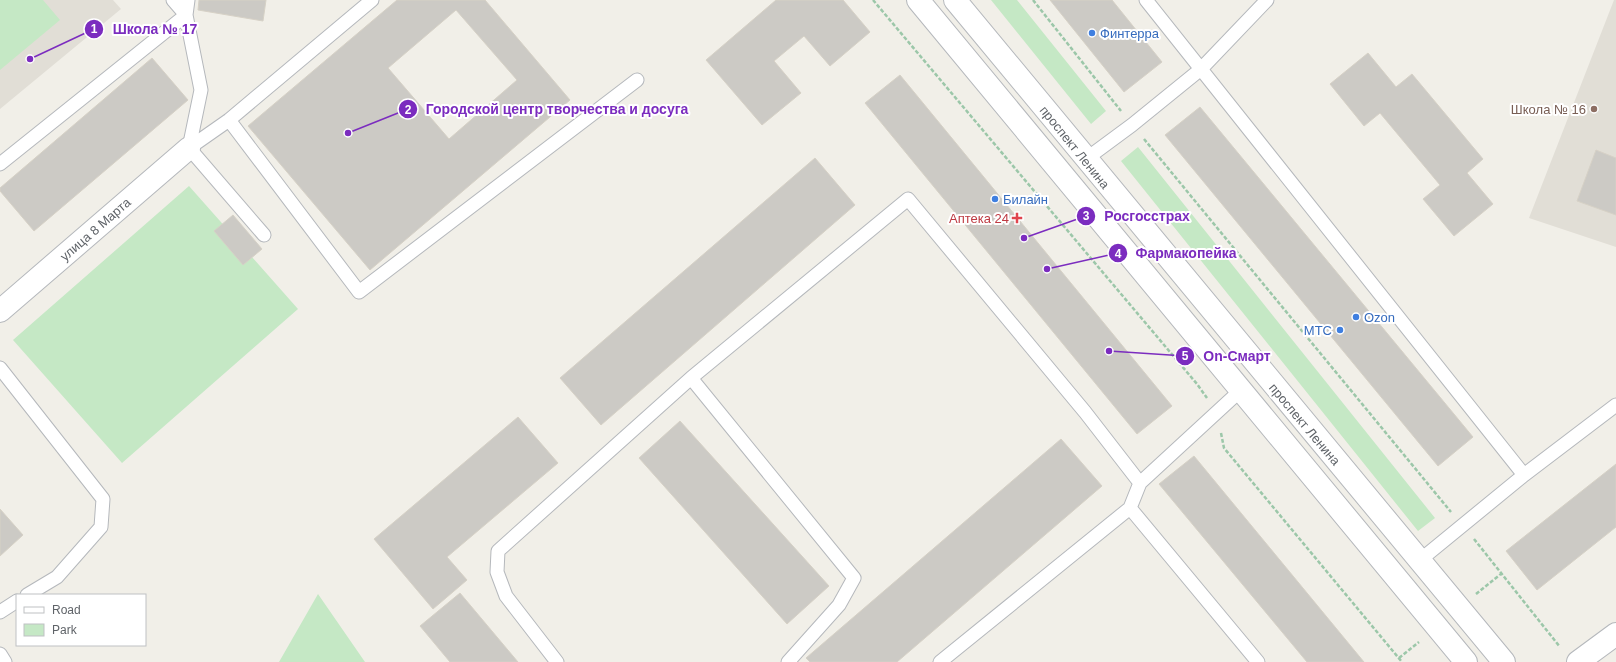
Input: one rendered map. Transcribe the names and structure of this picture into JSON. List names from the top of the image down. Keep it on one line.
{"streets":{"street":["проспект Ленина","улица 8 Марта"]},"places":{"other":["Финтерра","Школа № 17","Школа № 16","Городской центр творчества и досуга","Билайн","Росгосстрах","Фармакопейка","Ozon","МТС","On-Смарт"],"health":["Аптека 24"]},"legend":["Road","Park"]}
